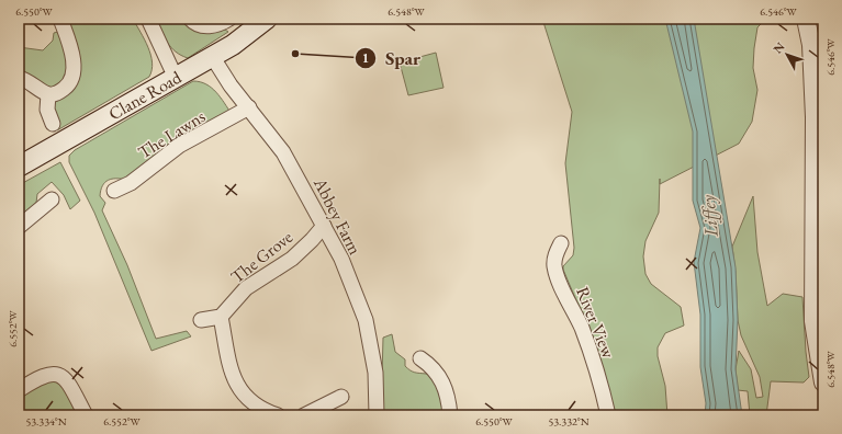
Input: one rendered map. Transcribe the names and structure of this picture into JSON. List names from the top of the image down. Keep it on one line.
{"streets":{"main road":["Clane Road"],"street":["The Lawns","Abbey Farm","The Grove","River View"]},"crossings":[["Clane Road","Abbey Farm"],["The Lawns","Abbey Farm"],["Abbey Farm","The Grove"]],"water":["Liffey"],"places":["Spar"],"north":"top left","coordinates":["6.550°W","6.548°W","6.546°W","6.552°W","53.334°N","53.332°N"]}
